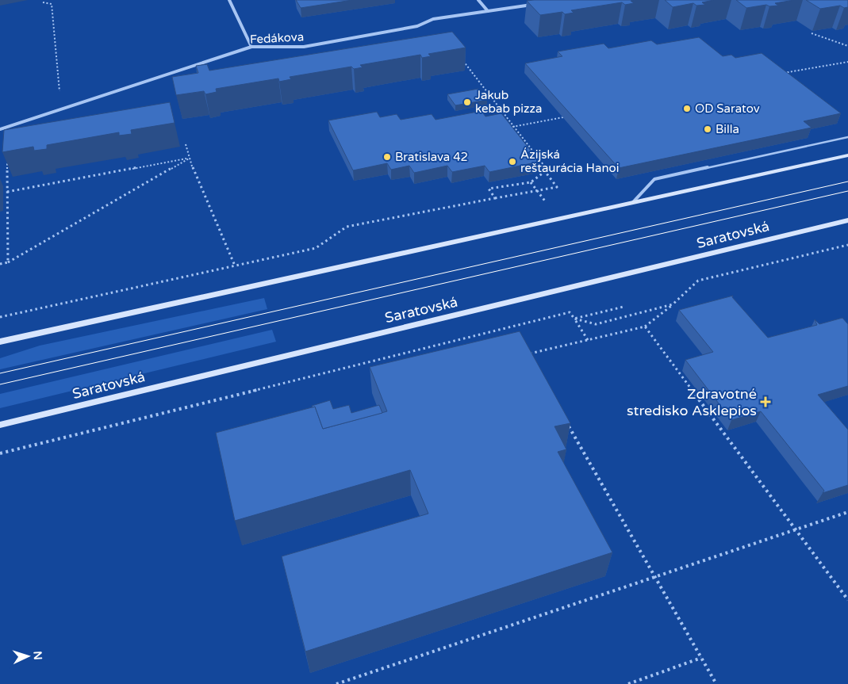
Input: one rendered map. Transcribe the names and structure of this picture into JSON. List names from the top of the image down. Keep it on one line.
{"streets":{"main road":["Saratovská"],"street":["Fedákova"]},"places":{"other":["Jakub kebab pizza","OD Saratov","Billa","Bratislava 42","Ázijská reštaurácia Hanoi"],"health":["Zdravotné stredisko Asklepios"]},"north":"right"}
